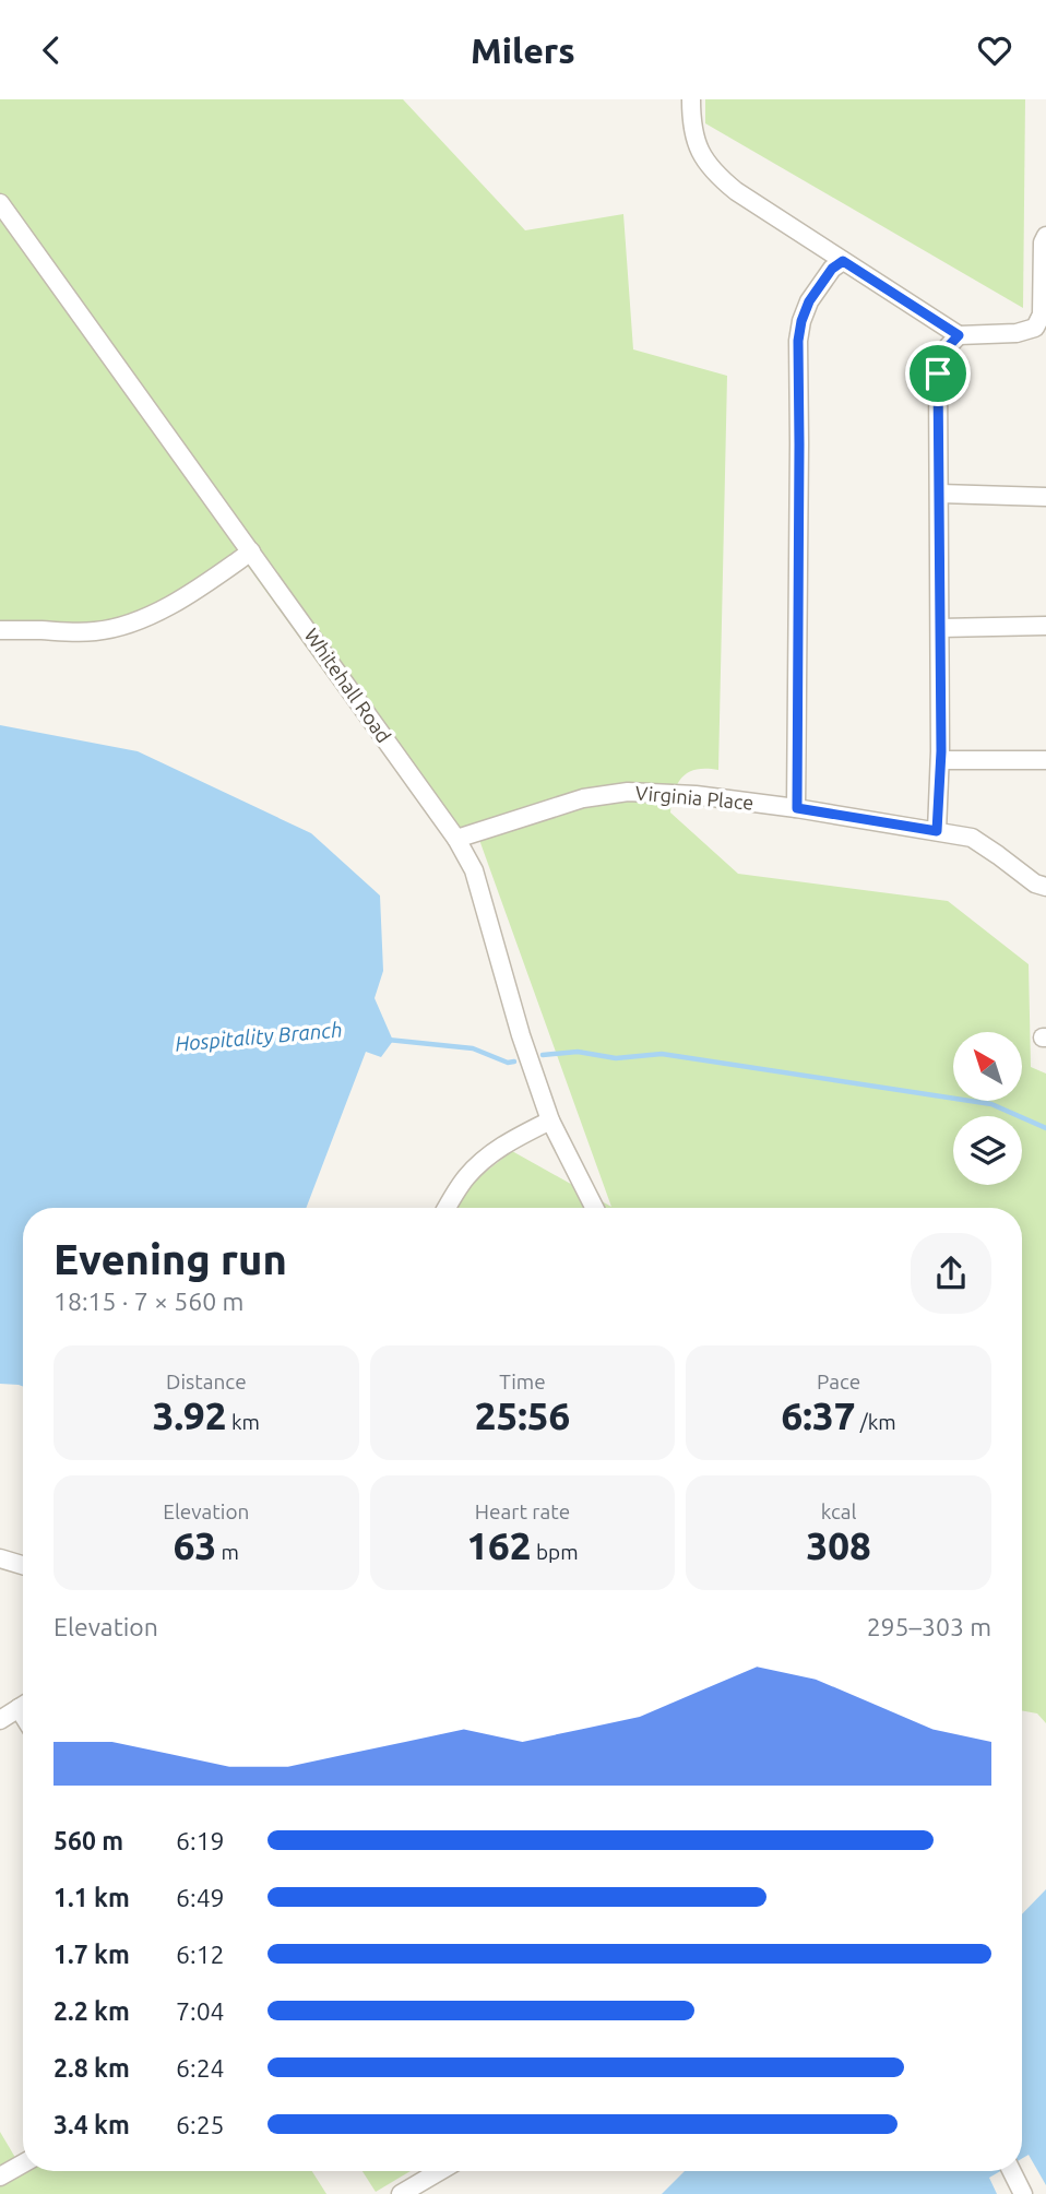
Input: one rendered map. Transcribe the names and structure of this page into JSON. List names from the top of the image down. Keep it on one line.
{"streets":{"street":["Whitehall Road","Virginia Place"]},"crossings":[["Whitehall Road","Virginia Place"]],"water":["Hospitality Branch"],"north":"top left","page":{"header":"Milers","heading":["Evening run","18:15 · 7 × 560 m"],"stats":[["Distance","3.92 km"],["Time","25:56"],["Pace","6:37 /km"],["Elevation","63 m"],["Heart rate","162 bpm"],["kcal","308"]],"chart":["Elevation","295–303 m"],"list":[{"name":"560 m","note":"6:19"},{"name":"1.1 km","note":"6:49"},{"name":"1.7 km","note":"6:12"},{"name":"2.2 km","note":"7:04"},{"name":"2.8 km","note":"6:24"},{"name":"3.4 km","note":"6:25"}]}}
